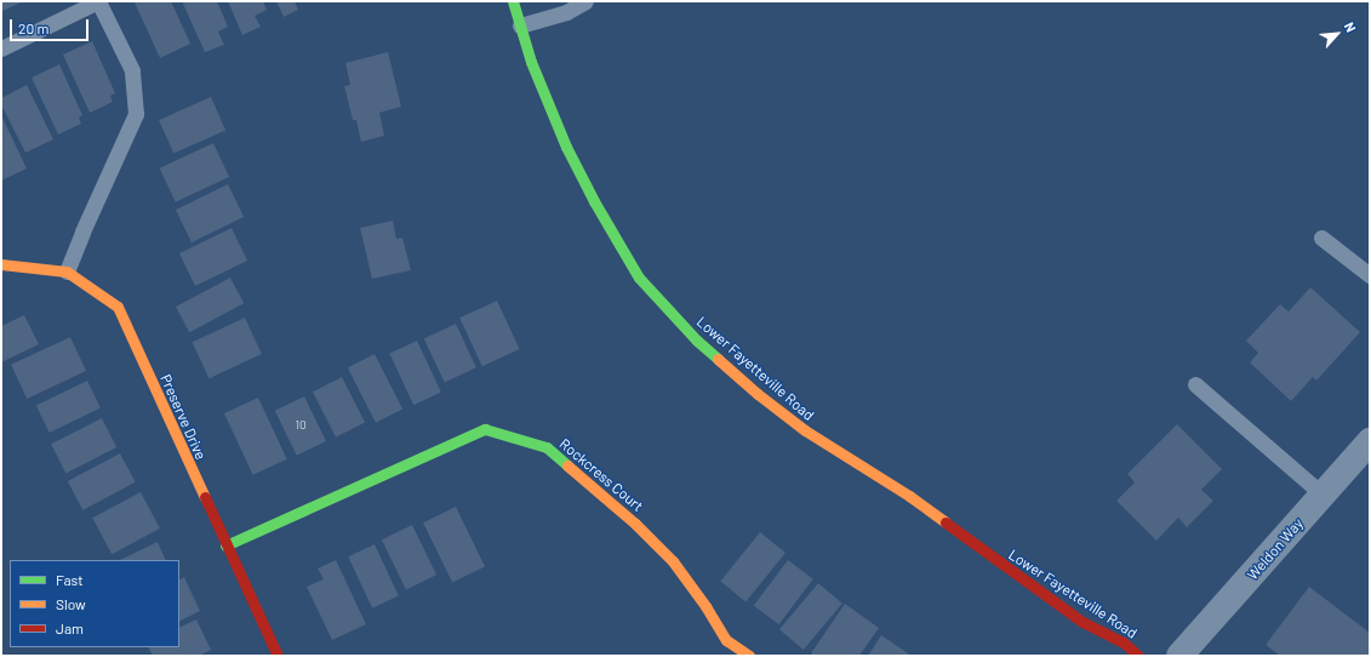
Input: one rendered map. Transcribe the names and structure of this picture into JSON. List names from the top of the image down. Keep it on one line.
{"streets":{"street":["Lower Fayetteville Road","Preserve Drive","Rockcress Court","Weldon Way"]},"crossings":[["Preserve Drive","Rockcress Court"]],"house_numbers":["10"],"legend":["Fast","Slow","Jam"],"scale_bar":"20 m","north":"top right"}
